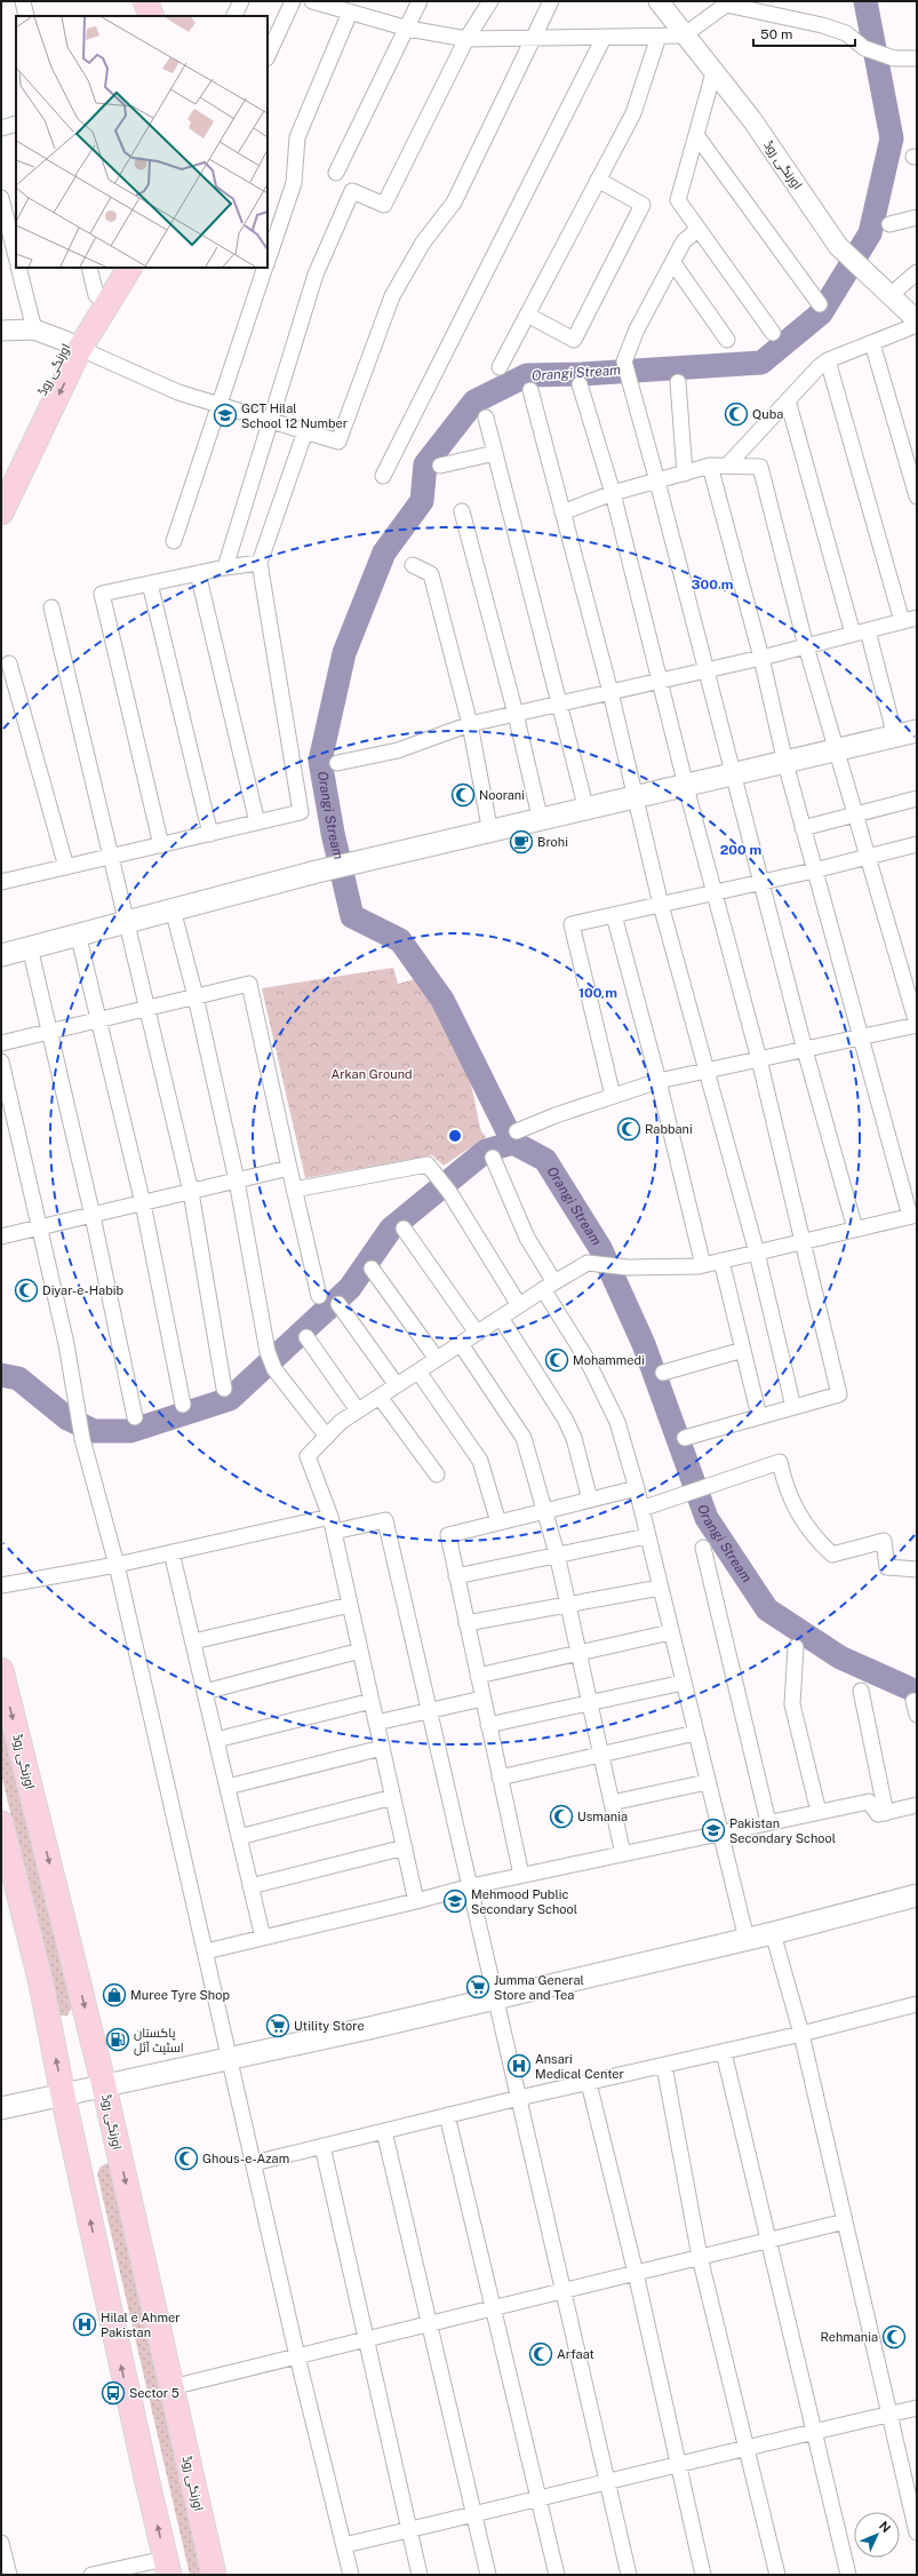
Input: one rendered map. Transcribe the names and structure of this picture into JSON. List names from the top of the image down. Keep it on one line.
{"streets":{"main road":["اورنگی روڈ"]},"water":["Orangi Stream"],"parks":["Arkan Ground"],"places":{"mosque":["Quba","Noorani","Rabbani","Diyar-e-Habib","Mohammedi","Usmania","Ghous-e-Azam","Rehmania","Arfaat"],"school or university":["GCT Hilal School 12 Number","Pakistan Secondary School","Mehmood Public Secondary School"],"cafe":["Brohi"],"supermarket":["Jumma General Store and Tea","Utility Store"],"shop":["Muree Tyre Shop"],"fuel station":["پاکستان اسٹیٹ آئل"],"hospital":["Ansari Medical Center","Hilal e Ahmer Pakistan"],"bus stop":["Sector 5"]},"scale_bar":"50 m","north":"top right","rings":["300 m","200 m","100 m"]}
